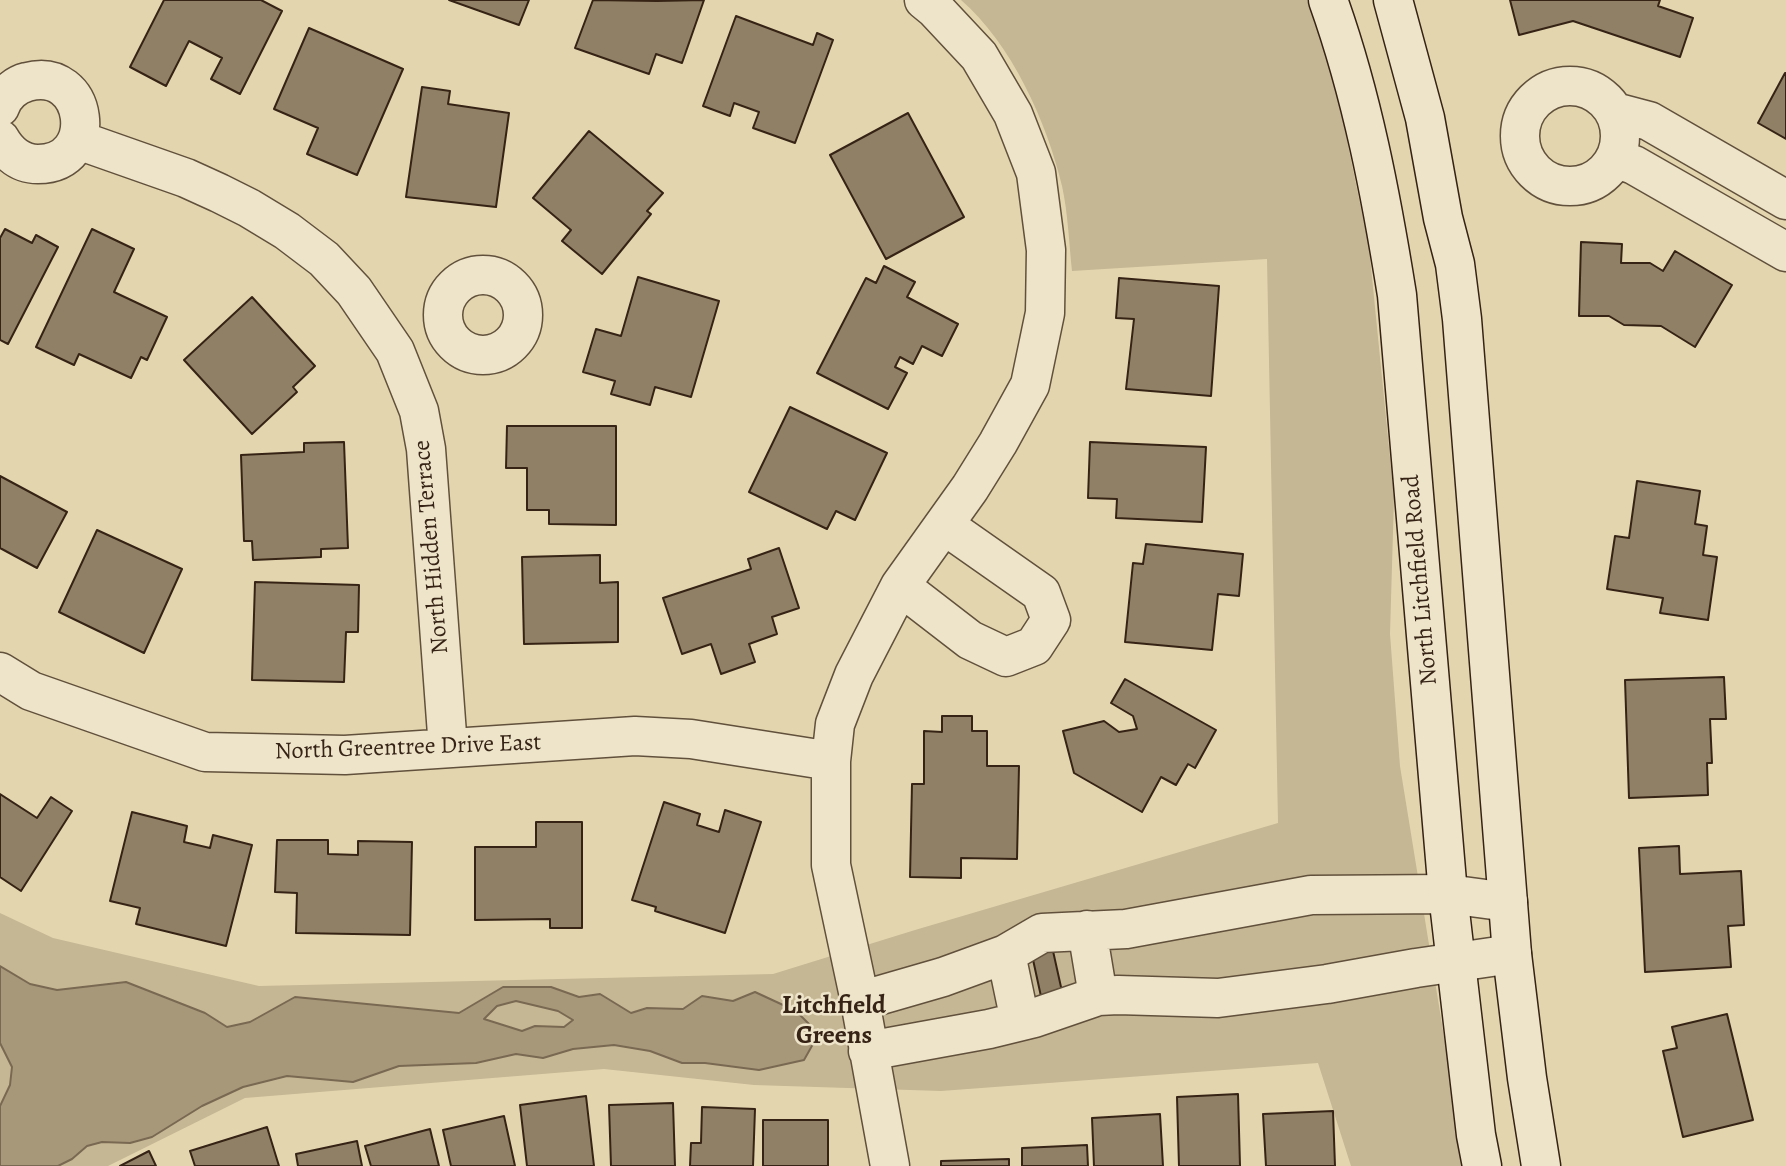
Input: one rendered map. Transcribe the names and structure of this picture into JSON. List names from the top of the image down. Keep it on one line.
{"streets":{"street":["North Hidden Terrace","North Litchfield Road","North Greentree Drive East"]},"crossings":[["North Hidden Terrace","North Greentree Drive East"]],"districts":["Litchfield Greens"]}
